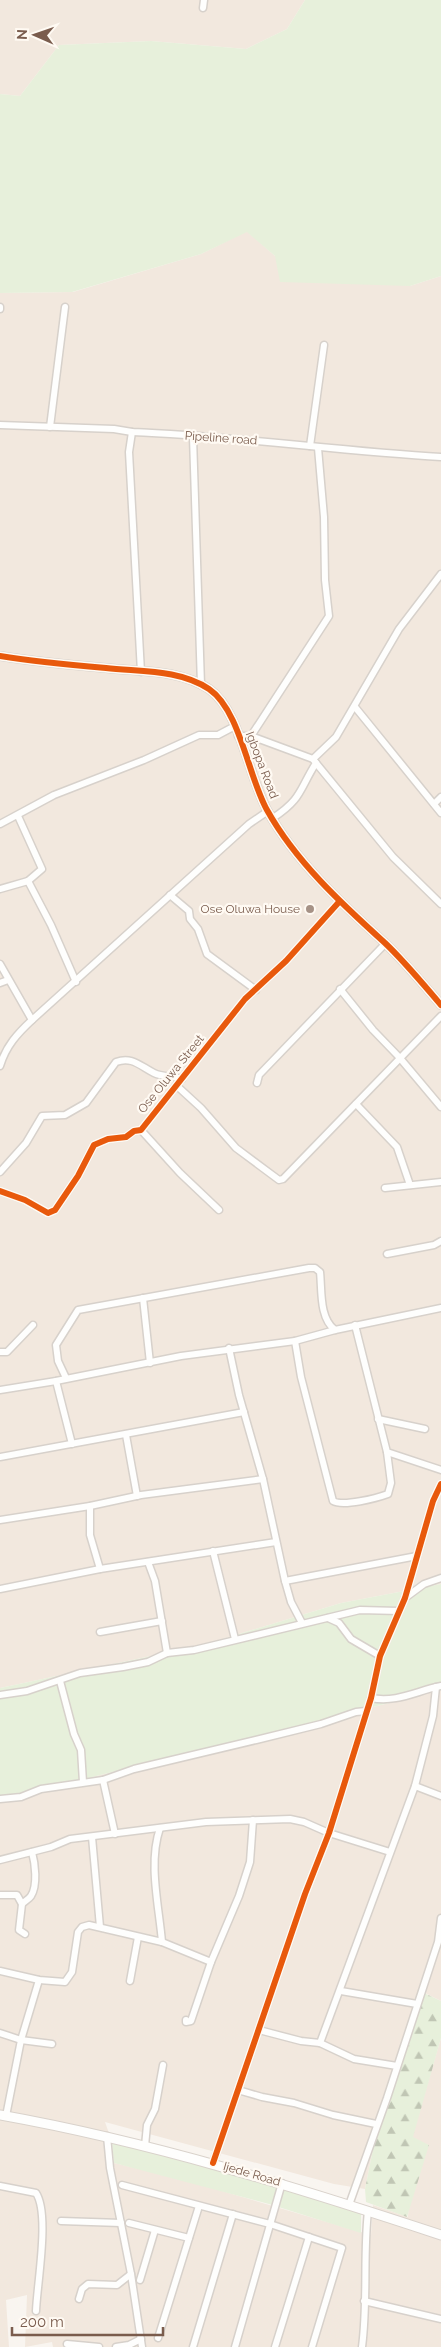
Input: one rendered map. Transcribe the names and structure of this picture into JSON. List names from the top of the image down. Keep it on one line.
{"streets":{"main road":["Ijede Road"],"street":["Pipeline road","Igbopa Road","Ose Oluwa Street"]},"crossings":[["Igbopa Road","Ose Oluwa Street"]],"places":["Ose Oluwa House"],"scale_bar":"200 m","north":"left"}
